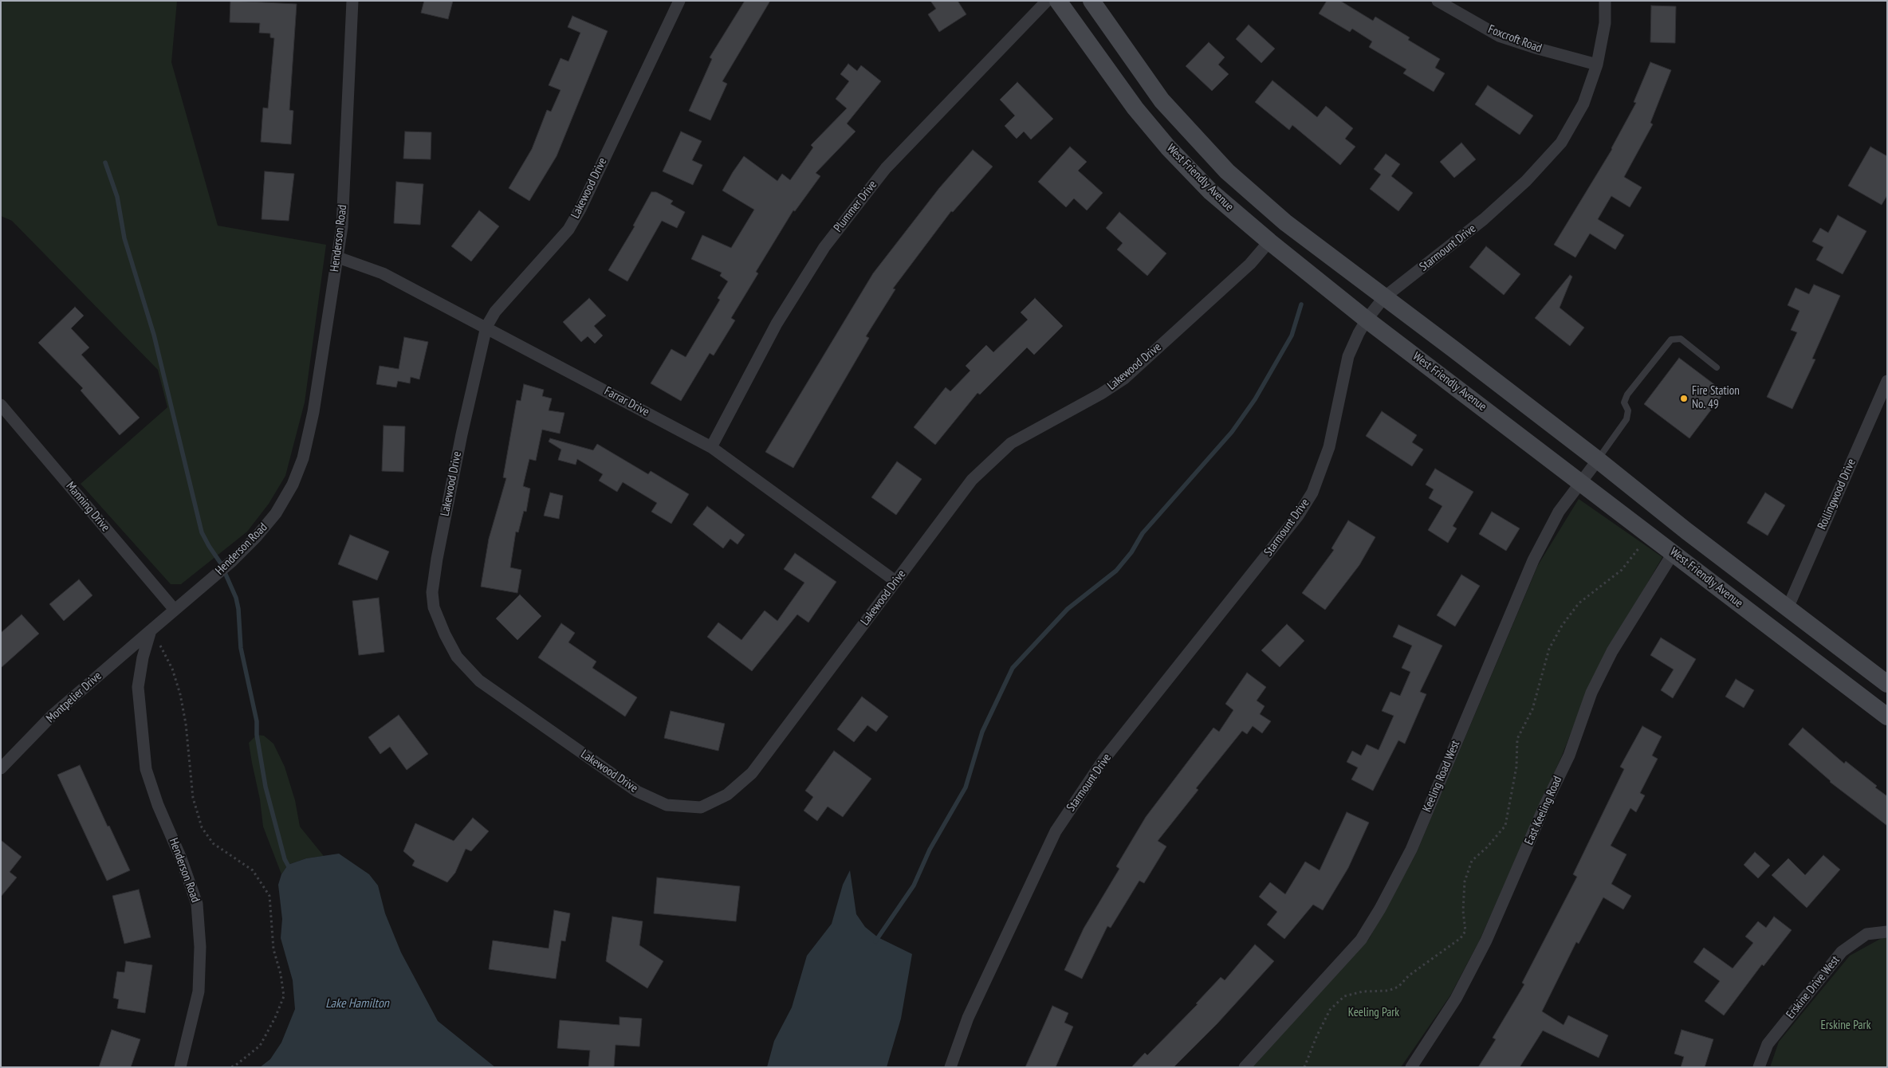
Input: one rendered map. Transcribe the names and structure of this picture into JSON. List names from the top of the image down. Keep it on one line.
{"streets":{"main road":["West Friendly Avenue"],"street":["Foxcroft Road","Lakewood Drive","Plummer Drive","Henderson Road","Starmount Drive","Farrar Drive","Rollingwood Drive","Manning Drive","Montpelier Drive","Keeling Road West","East Keeling Road","Erskine Drive West"]},"crossings":[["Foxcroft Road","Starmount Drive"],["West Friendly Avenue","Lakewood Drive"],["West Friendly Avenue","Starmount Drive"],["West Friendly Avenue","Rollingwood Drive"],["West Friendly Avenue","Keeling Road West"],["West Friendly Avenue","East Keeling Road"],["Lakewood Drive","Farrar Drive"],["Plummer Drive","Farrar Drive"],["Henderson Road","Farrar Drive"],["Henderson Road","Manning Drive"],["Henderson Road","Montpelier Drive"]],"water":["Lake Hamilton"],"parks":["Keeling Park","Erskine Park"],"places":["Fire Station No. 49"]}
